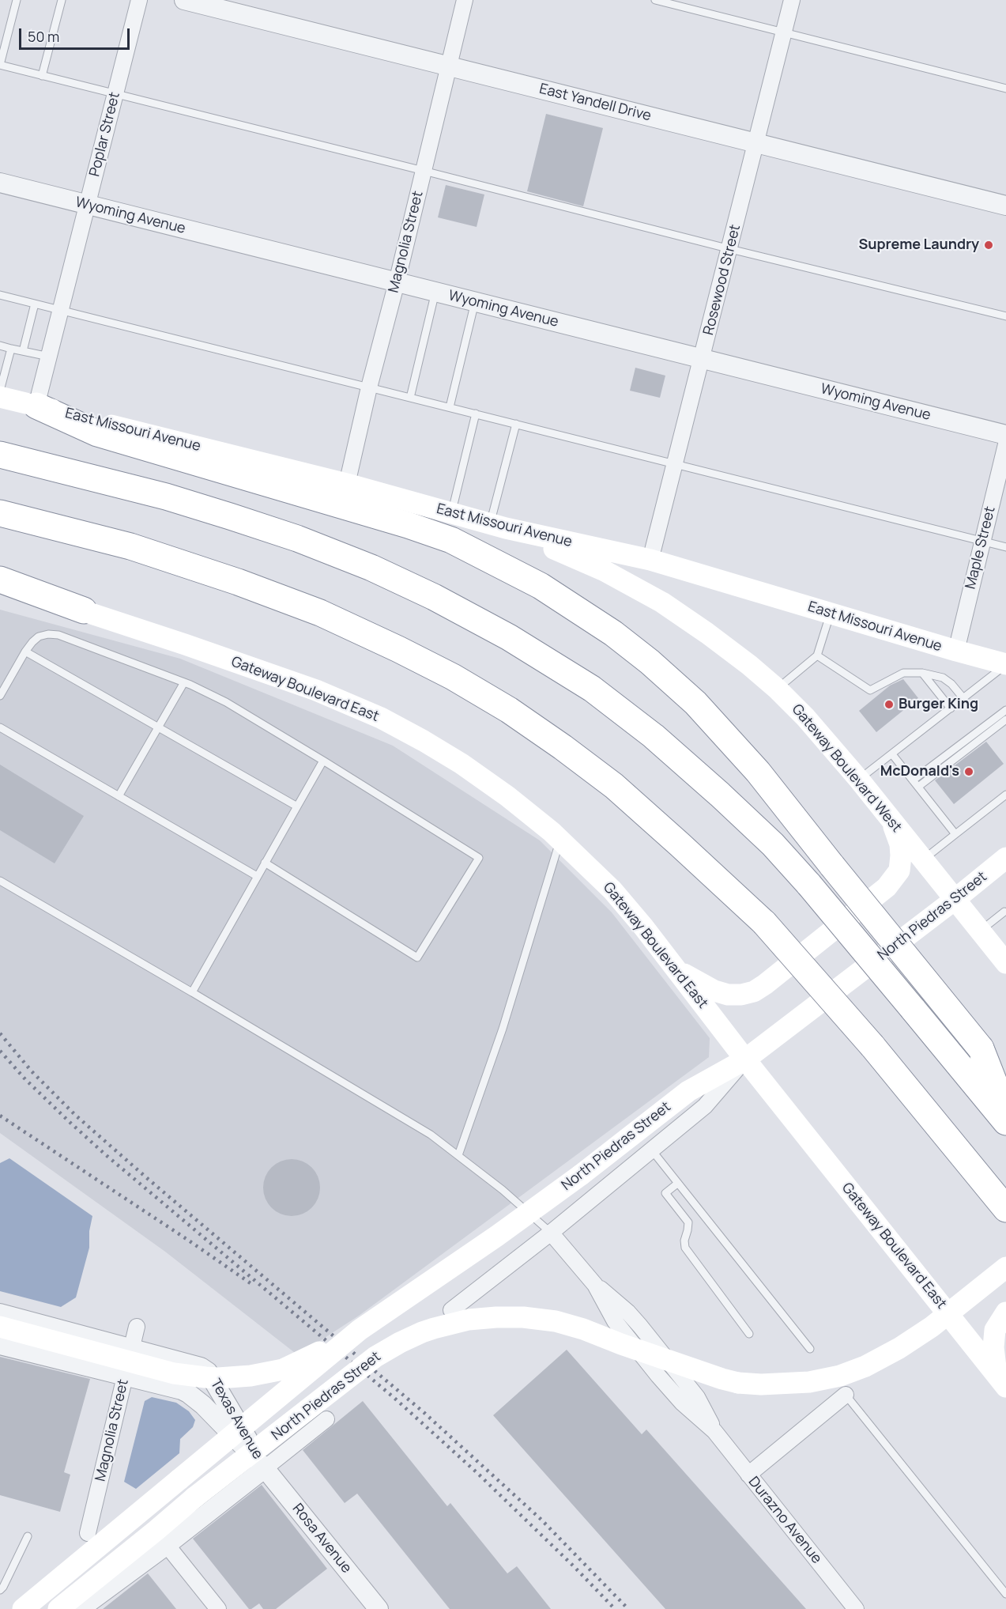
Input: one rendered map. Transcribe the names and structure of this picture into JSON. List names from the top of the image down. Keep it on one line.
{"streets":{"main road":["East Missouri Avenue","Gateway Boulevard East","Gateway Boulevard West","North Piedras Street"],"street":["East Yandell Drive","Poplar Street","Wyoming Avenue","Magnolia Street","Rosewood Street","Maple Street","Texas Avenue","Durazno Avenue","Rosa Avenue"]},"crossings":[["East Yandell Drive","Magnolia Street"],["East Yandell Drive","Rosewood Street"],["Poplar Street","Wyoming Avenue"],["Poplar Street","East Missouri Avenue"],["Wyoming Avenue","Magnolia Street"],["Wyoming Avenue","Rosewood Street"],["Magnolia Street","East Missouri Avenue"],["Magnolia Street","Texas Avenue"],["Rosewood Street","East Missouri Avenue"],["East Missouri Avenue","Maple Street"],["East Missouri Avenue","Gateway Boulevard West"],["Gateway Boulevard East","North Piedras Street"],["Gateway Boulevard West","North Piedras Street"],["North Piedras Street","Texas Avenue"],["North Piedras Street","Durazno Avenue"],["North Piedras Street","Rosa Avenue"],["Texas Avenue","Rosa Avenue"]],"places":["Supreme Laundry","Burger King","McDonald's"],"scale_bar":"50 m"}
